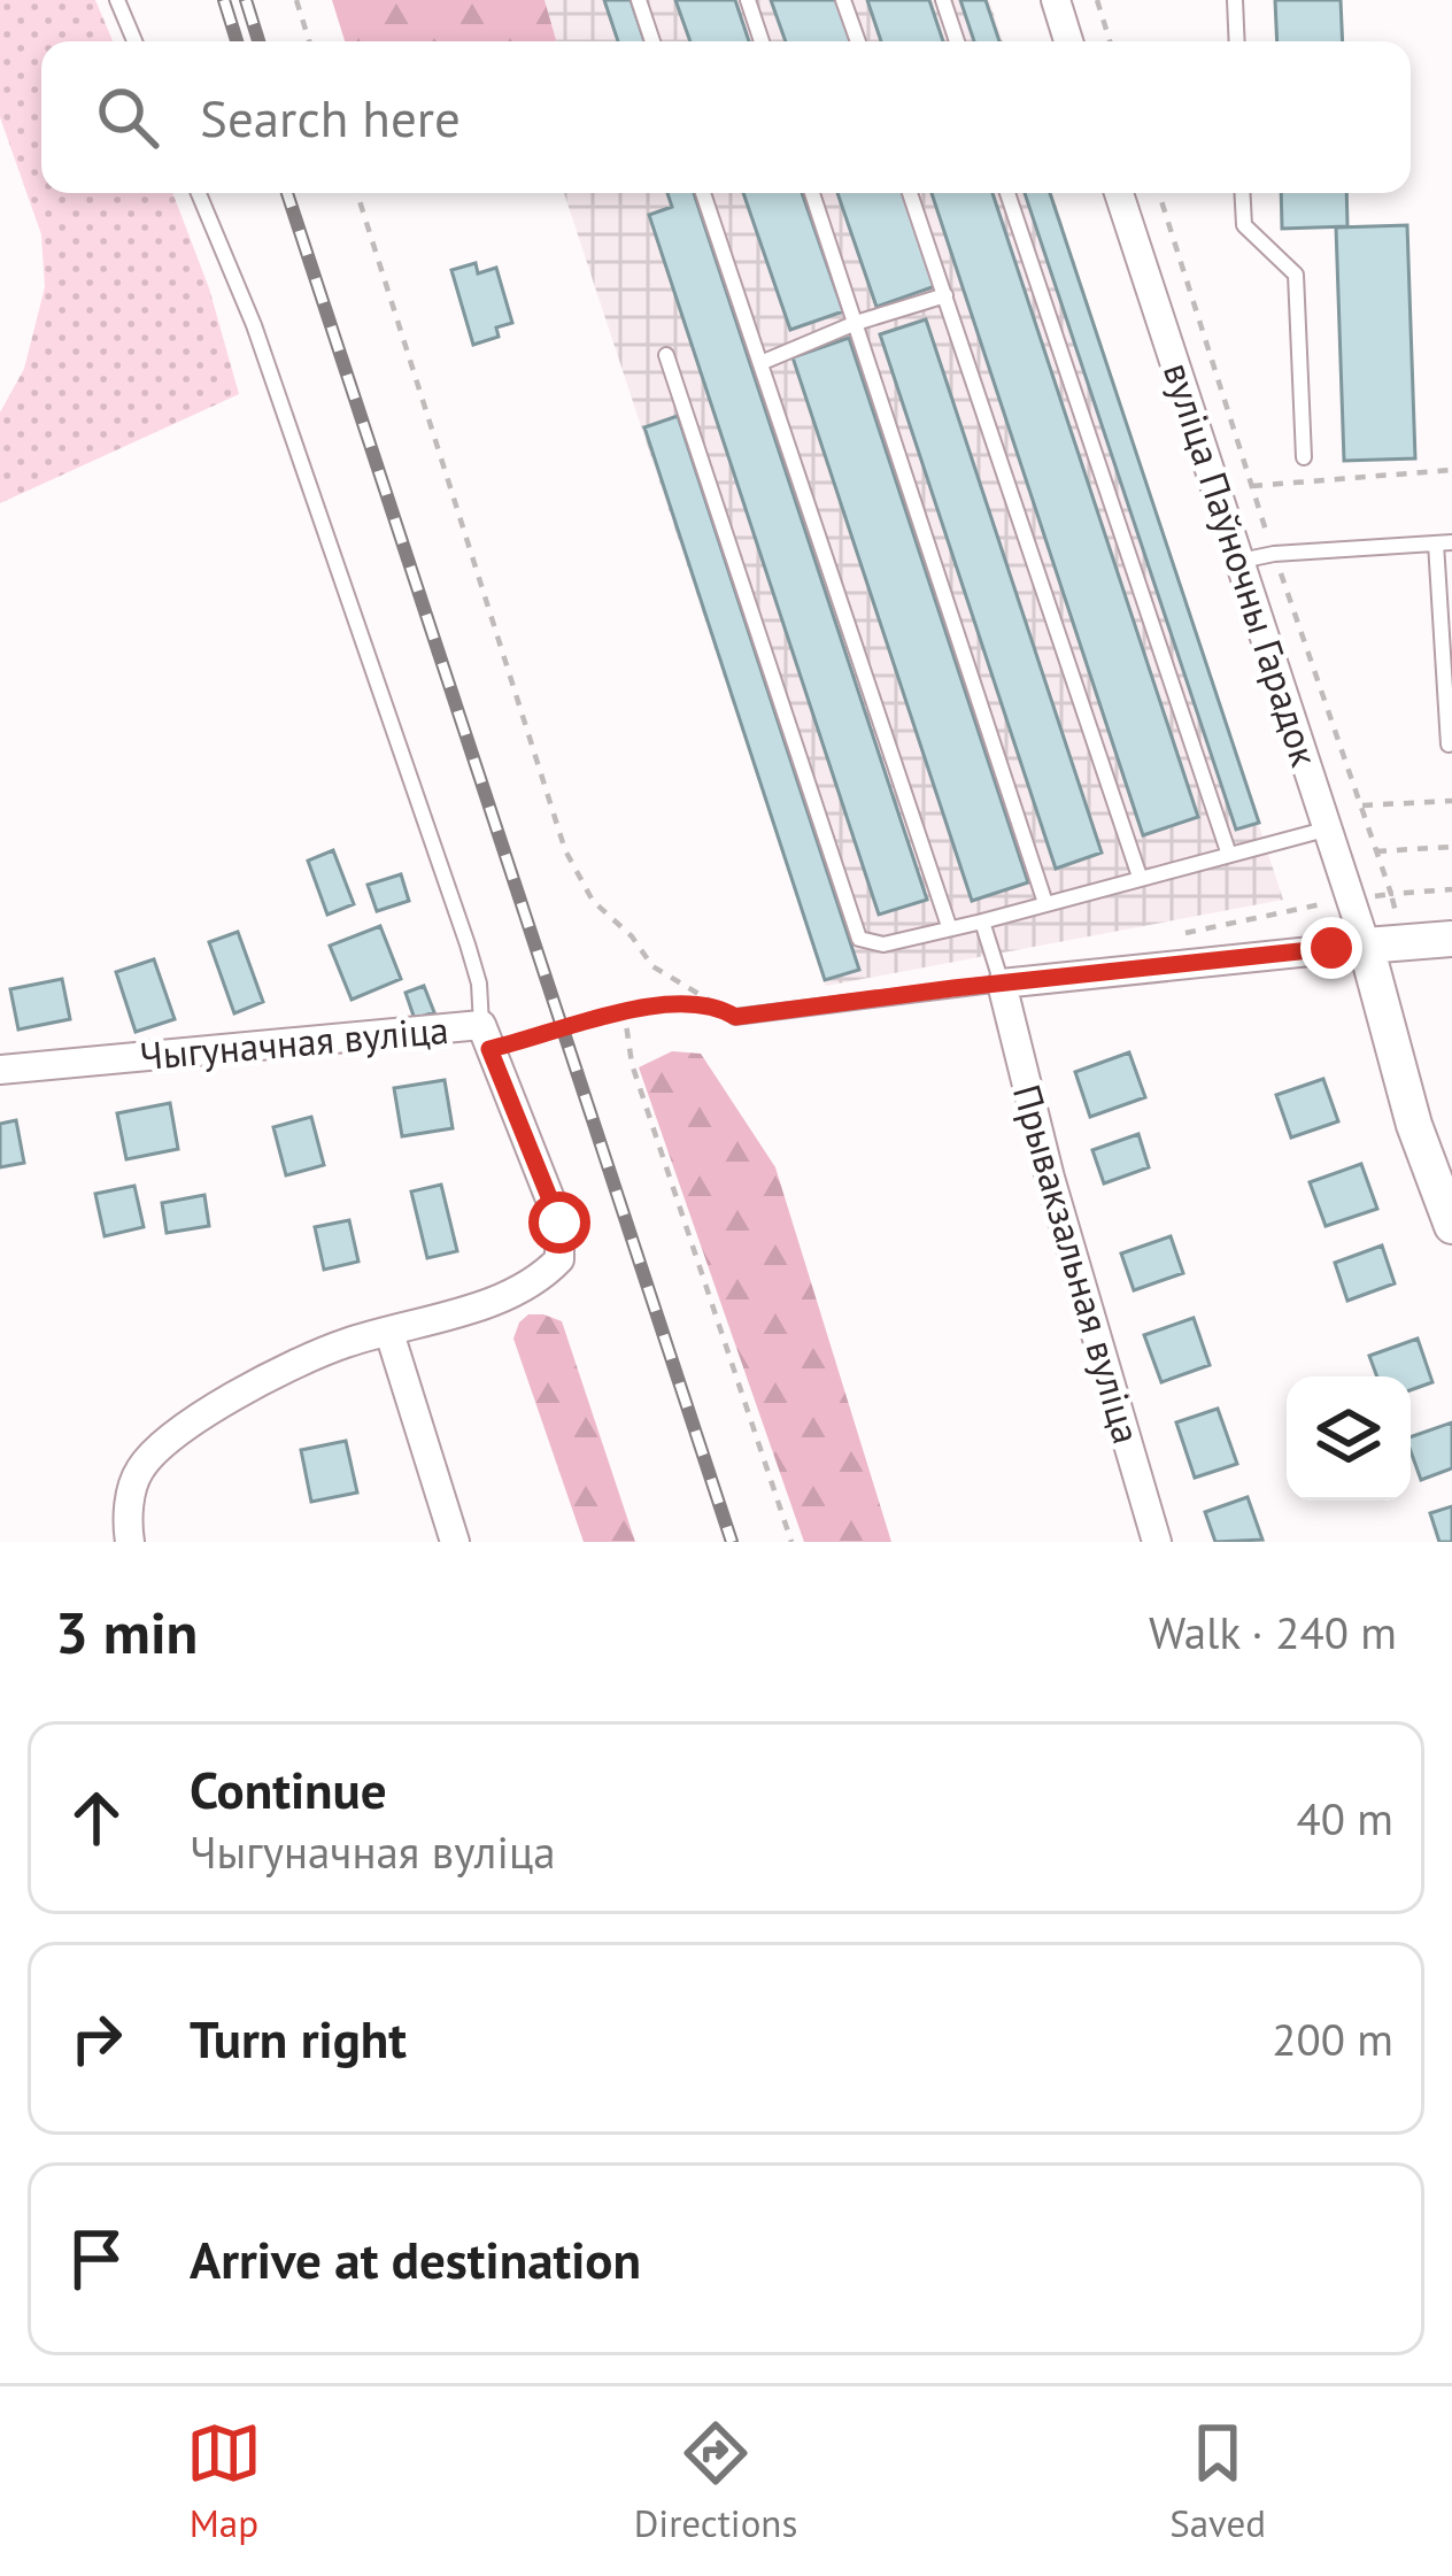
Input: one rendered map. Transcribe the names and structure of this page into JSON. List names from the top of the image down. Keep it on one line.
{"streets":{"street":["вуліца Паўночны Гарадок","Чыгуначная вуліца","Прывакзальная вуліца"]},"page":{"search":"Search here","heading":["3 min","Walk · 240 m"],"list":[["Continue","Чыгуначная вуліца","40 m"],["Turn right","200 m"],"Arrive at destination"],"nav":["Map","Directions","Saved"]}}
